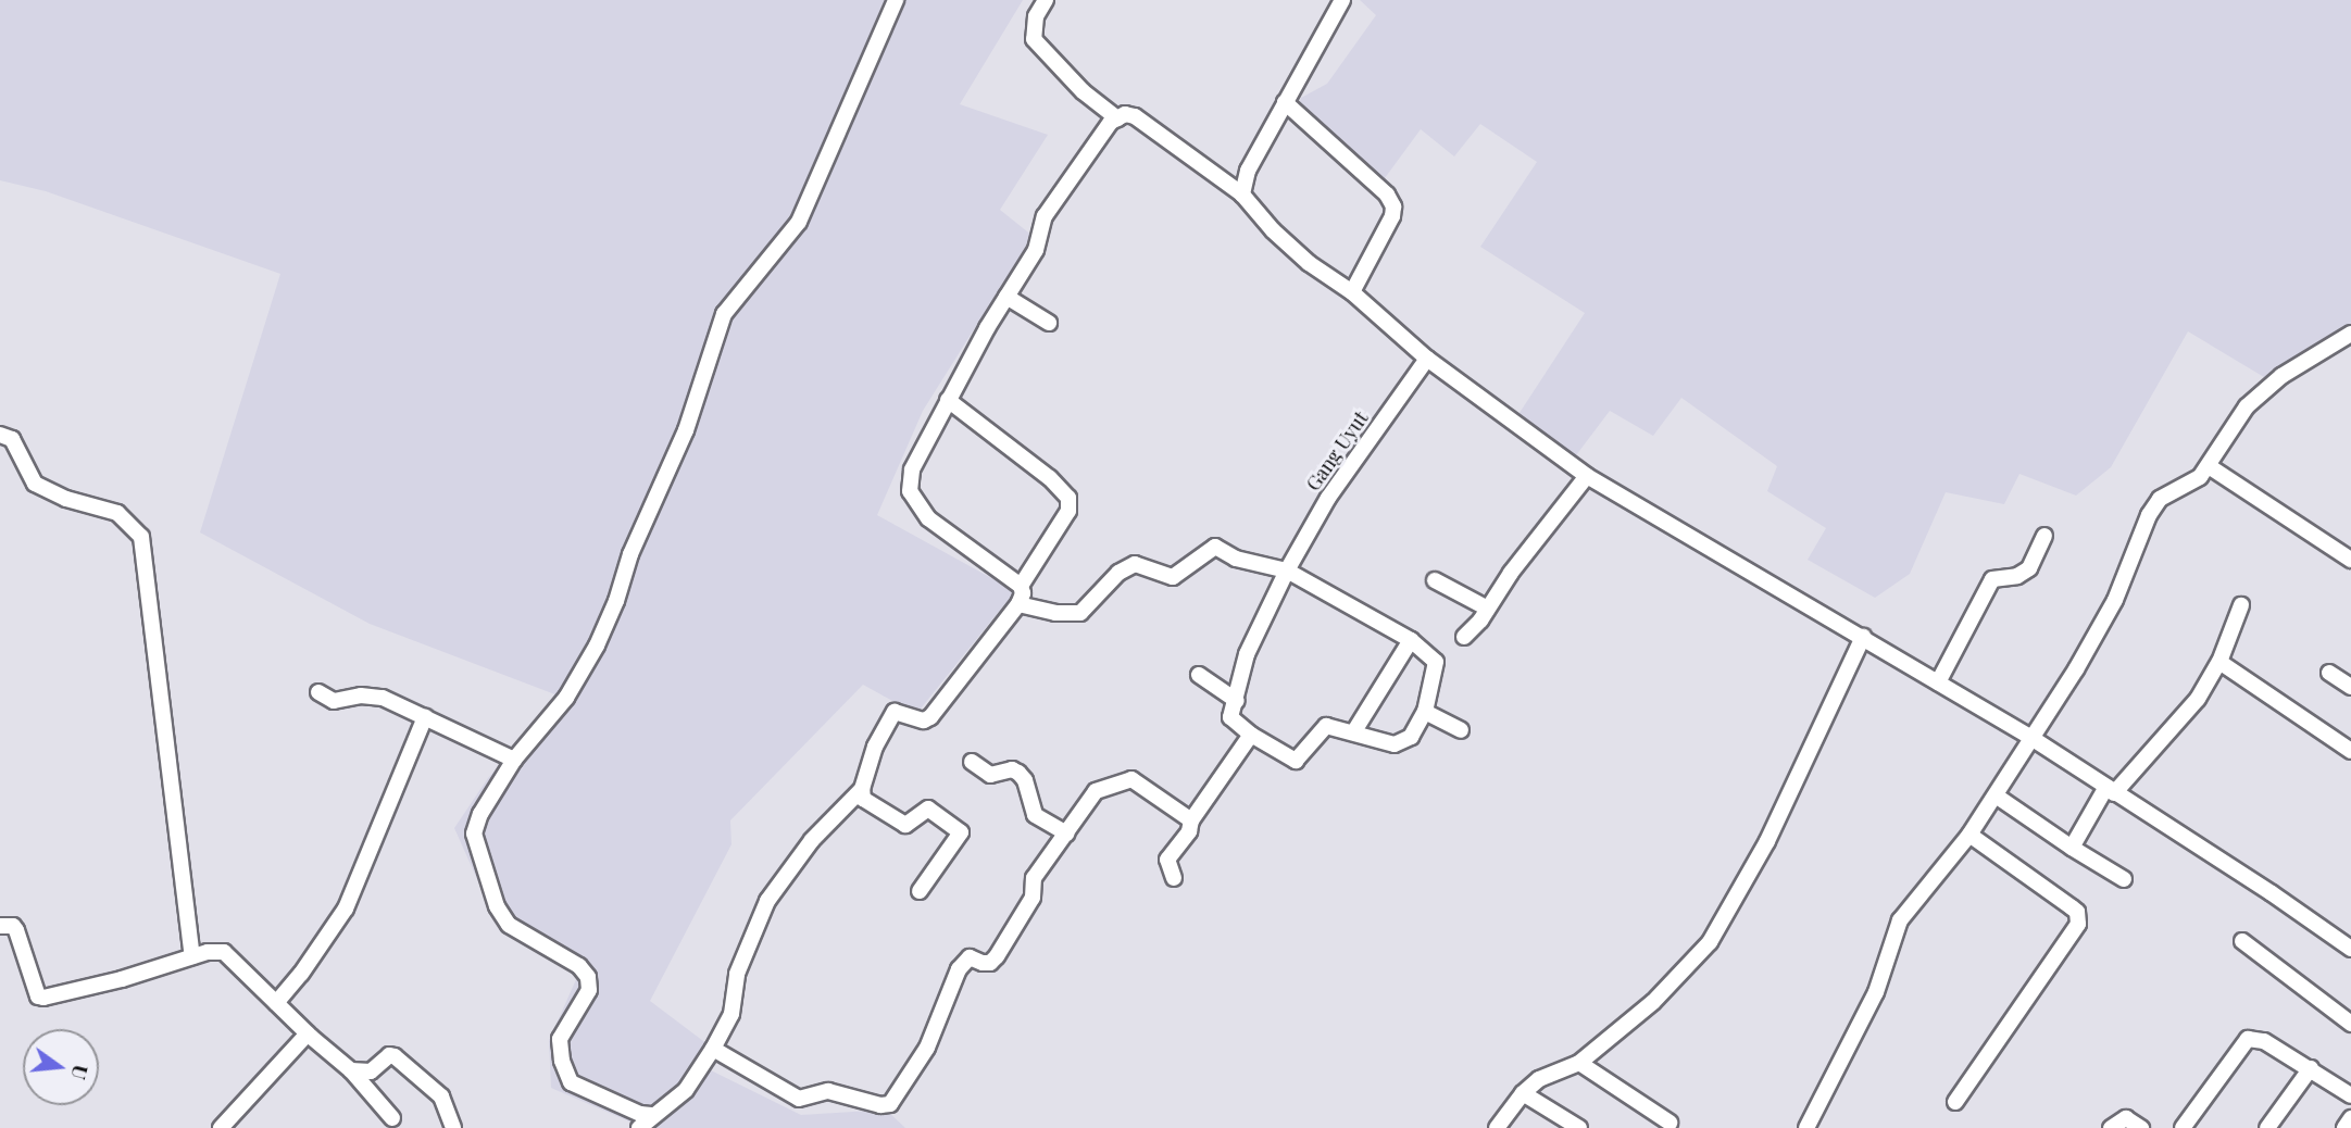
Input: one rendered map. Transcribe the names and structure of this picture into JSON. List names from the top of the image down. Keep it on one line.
{"streets":{"street":["Gang Uyut"]},"north":"right"}
